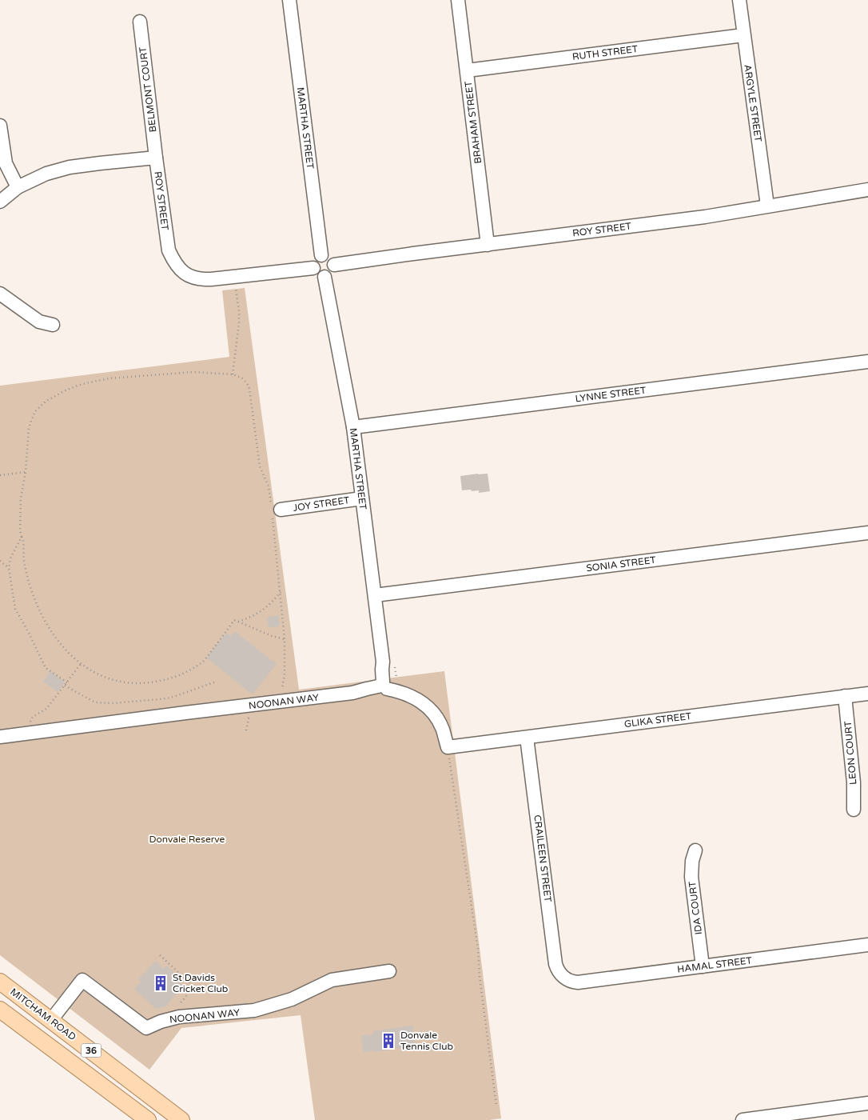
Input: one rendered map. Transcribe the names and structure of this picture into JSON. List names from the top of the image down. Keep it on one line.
{"streets":{"main road":["MITCHAM ROAD","36"],"street":["RUTH STREET","BELMONT COURT","ARGYLE STREET","BRAHAM STREET","MARTHA STREET","ROY STREET","LYNNE STREET","JOY STREET","SONIA STREET","NOONAN WAY","GLIKA STREET","LEON COURT","CRAILEEN STREET","IDA COURT","HAMAL STREET"]},"crossings":[["RUTH STREET","ARGYLE STREET"],["RUTH STREET","BRAHAM STREET"],["BELMONT COURT","ROY STREET"],["ARGYLE STREET","ROY STREET"],["BRAHAM STREET","ROY STREET"],["MARTHA STREET","ROY STREET"],["MARTHA STREET","LYNNE STREET"],["MARTHA STREET","JOY STREET"],["MARTHA STREET","SONIA STREET"],["MARTHA STREET","NOONAN WAY"],["NOONAN WAY","MITCHAM ROAD"],["GLIKA STREET","LEON COURT"],["GLIKA STREET","CRAILEEN STREET"],["CRAILEEN STREET","HAMAL STREET"],["IDA COURT","HAMAL STREET"]],"parks":["Donvale Reserve"],"places":{"building":["St Davids Cricket Club","Donvale Tennis Club"]}}
